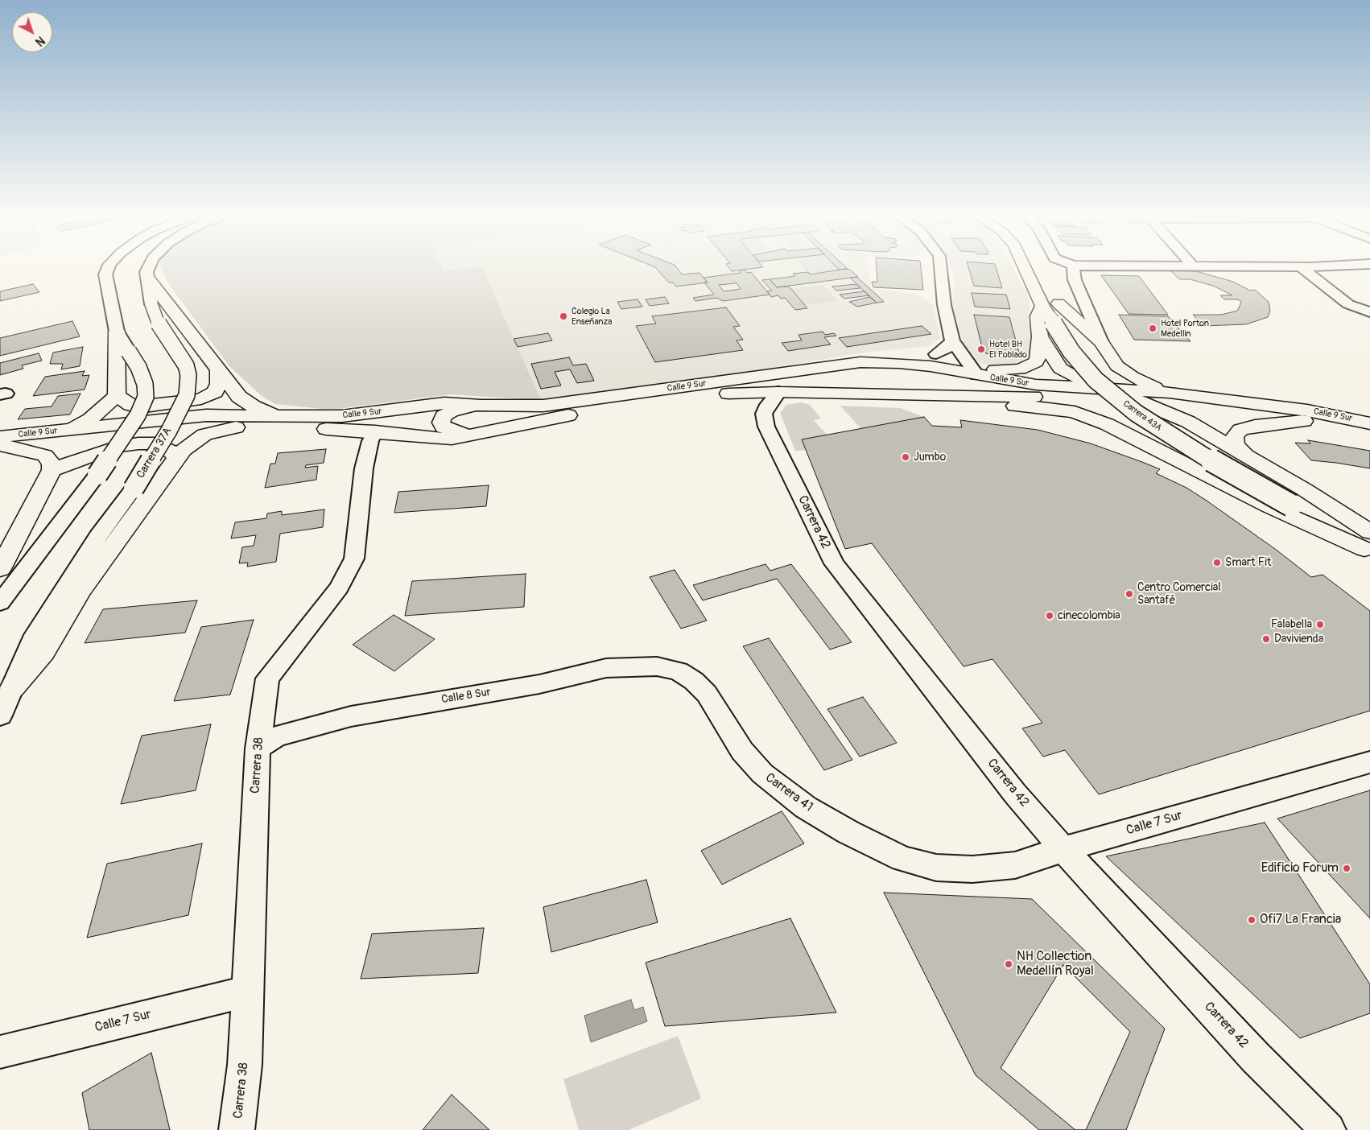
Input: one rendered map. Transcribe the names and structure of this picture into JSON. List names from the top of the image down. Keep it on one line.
{"streets":{"main road":["Calle 9 Sur","Carrera 43A"],"street":["Carrera 37A","Carrera 42","Calle 8 Sur","Carrera 38","Carrera 41","Calle 7 Sur"]},"crossings":[["Calle 9 Sur","Carrera 42"],["Calle 9 Sur","Carrera 38"],["Carrera 42","Calle 7 Sur"],["Calle 8 Sur","Carrera 38"],["Calle 8 Sur","Carrera 41"],["Carrera 38","Calle 7 Sur"],["Carrera 41","Calle 7 Sur"]],"places":["Colegio La Enseñanza","Hotel Porton Medellin","Hotel BH El Poblado","Jumbo","Smart Fit","Centro Comercial Santafé","cinecolombia","Falabella","Davivienda","Edificio Forum","Ofi7 La Francia","NH Collection Medellín Royal"],"north":"bottom right"}
